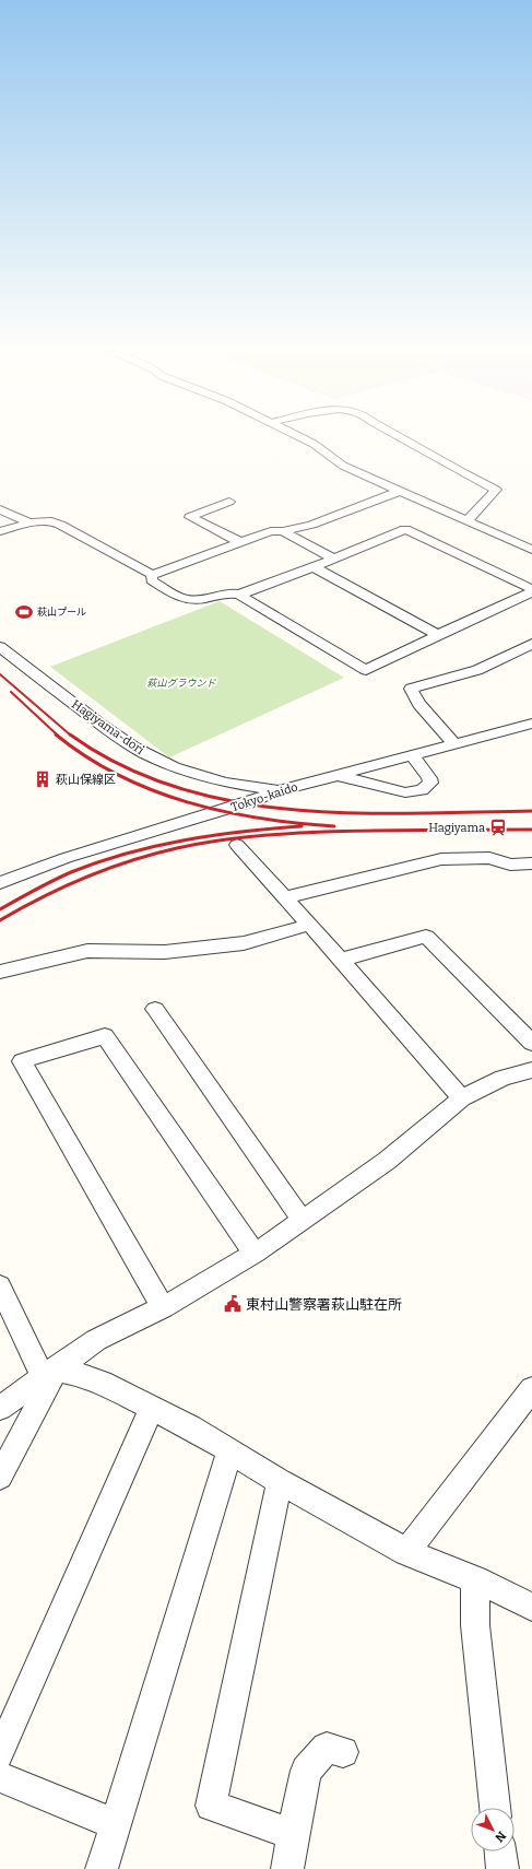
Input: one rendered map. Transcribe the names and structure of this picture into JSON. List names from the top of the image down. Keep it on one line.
{"streets":{"street":["Hagiyama-dori","Tokyo-kaido"]},"crossings":[["Hagiyama-dori","Tokyo-kaido"]],"parks":["萩山グラウンド"],"places":{"sports":["萩山プール"],"building":["萩山保線区"],"station":["Hagiyama"],"public building":["東村山警察署萩山駐在所"]},"north":"bottom right"}
